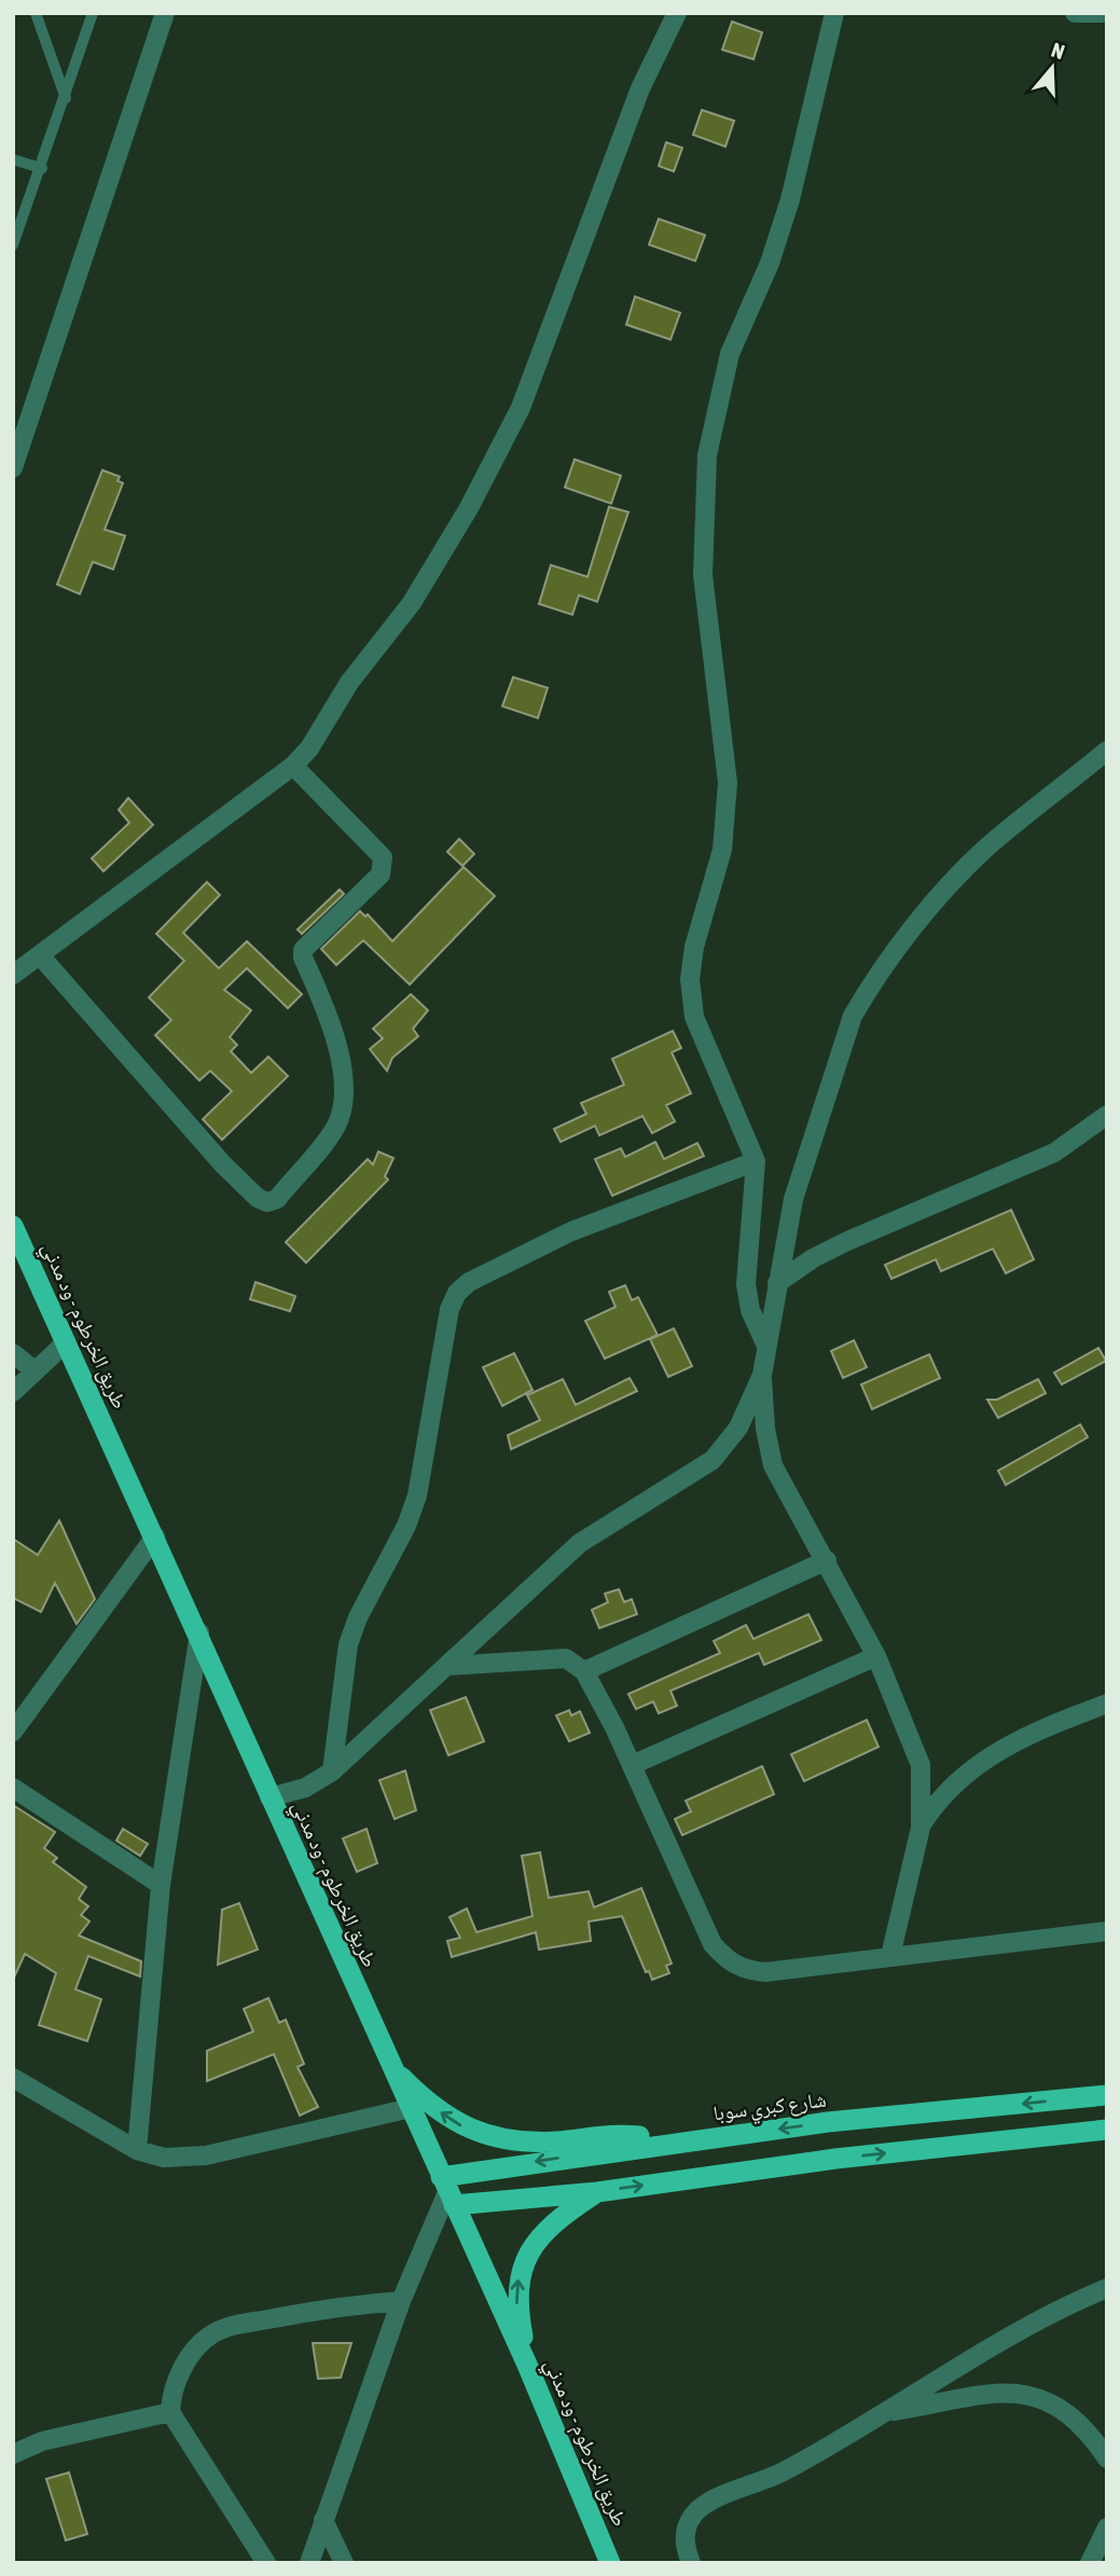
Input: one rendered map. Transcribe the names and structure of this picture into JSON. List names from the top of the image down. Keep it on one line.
{"streets":{"highway":["طريق الخرطوم - ود مدني","شارع كبري سوبا"]},"crossings":[["طريق الخرطوم - ود مدني","شارع كبري سوبا"]],"north":"top"}
